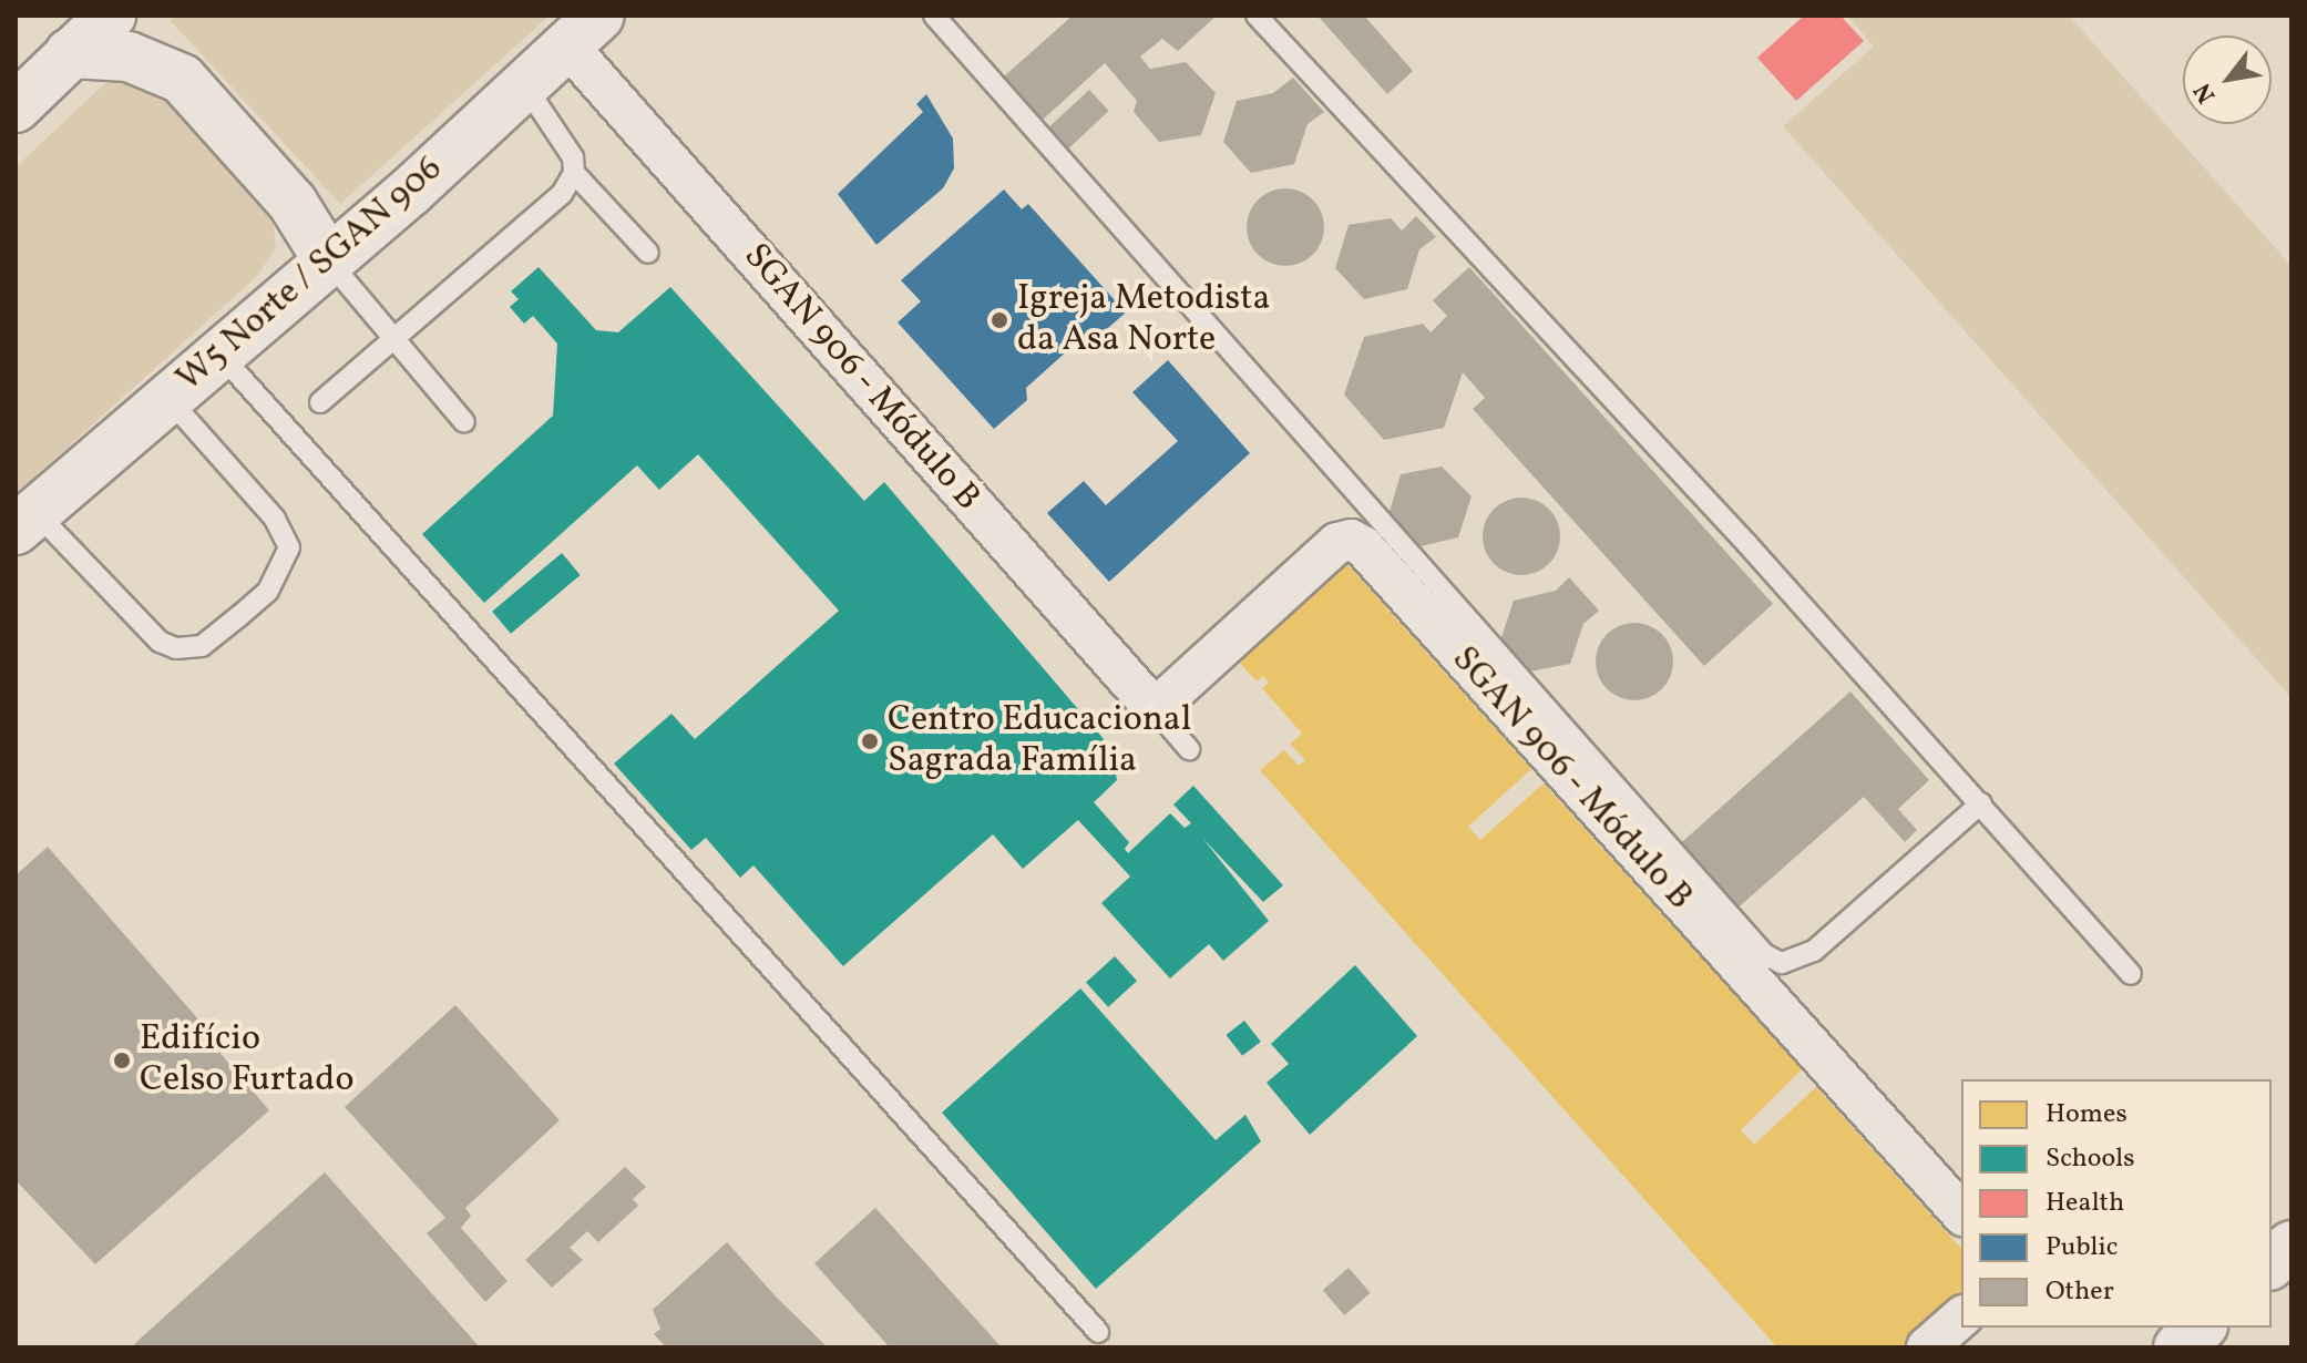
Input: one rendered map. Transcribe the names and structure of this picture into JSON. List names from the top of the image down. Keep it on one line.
{"streets":{"main road":["W5 Norte / SGAN 906"],"street":["SGAN 906 - Módulo B"]},"crossings":[["W5 Norte / SGAN 906","SGAN 906 - Módulo B"]],"places":["Igreja Metodista da Asa Norte","Centro Educacional Sagrada Família","Edifício Celso Furtado"],"legend":["Homes","Schools","Health","Public","Other"],"north":"bottom left"}
